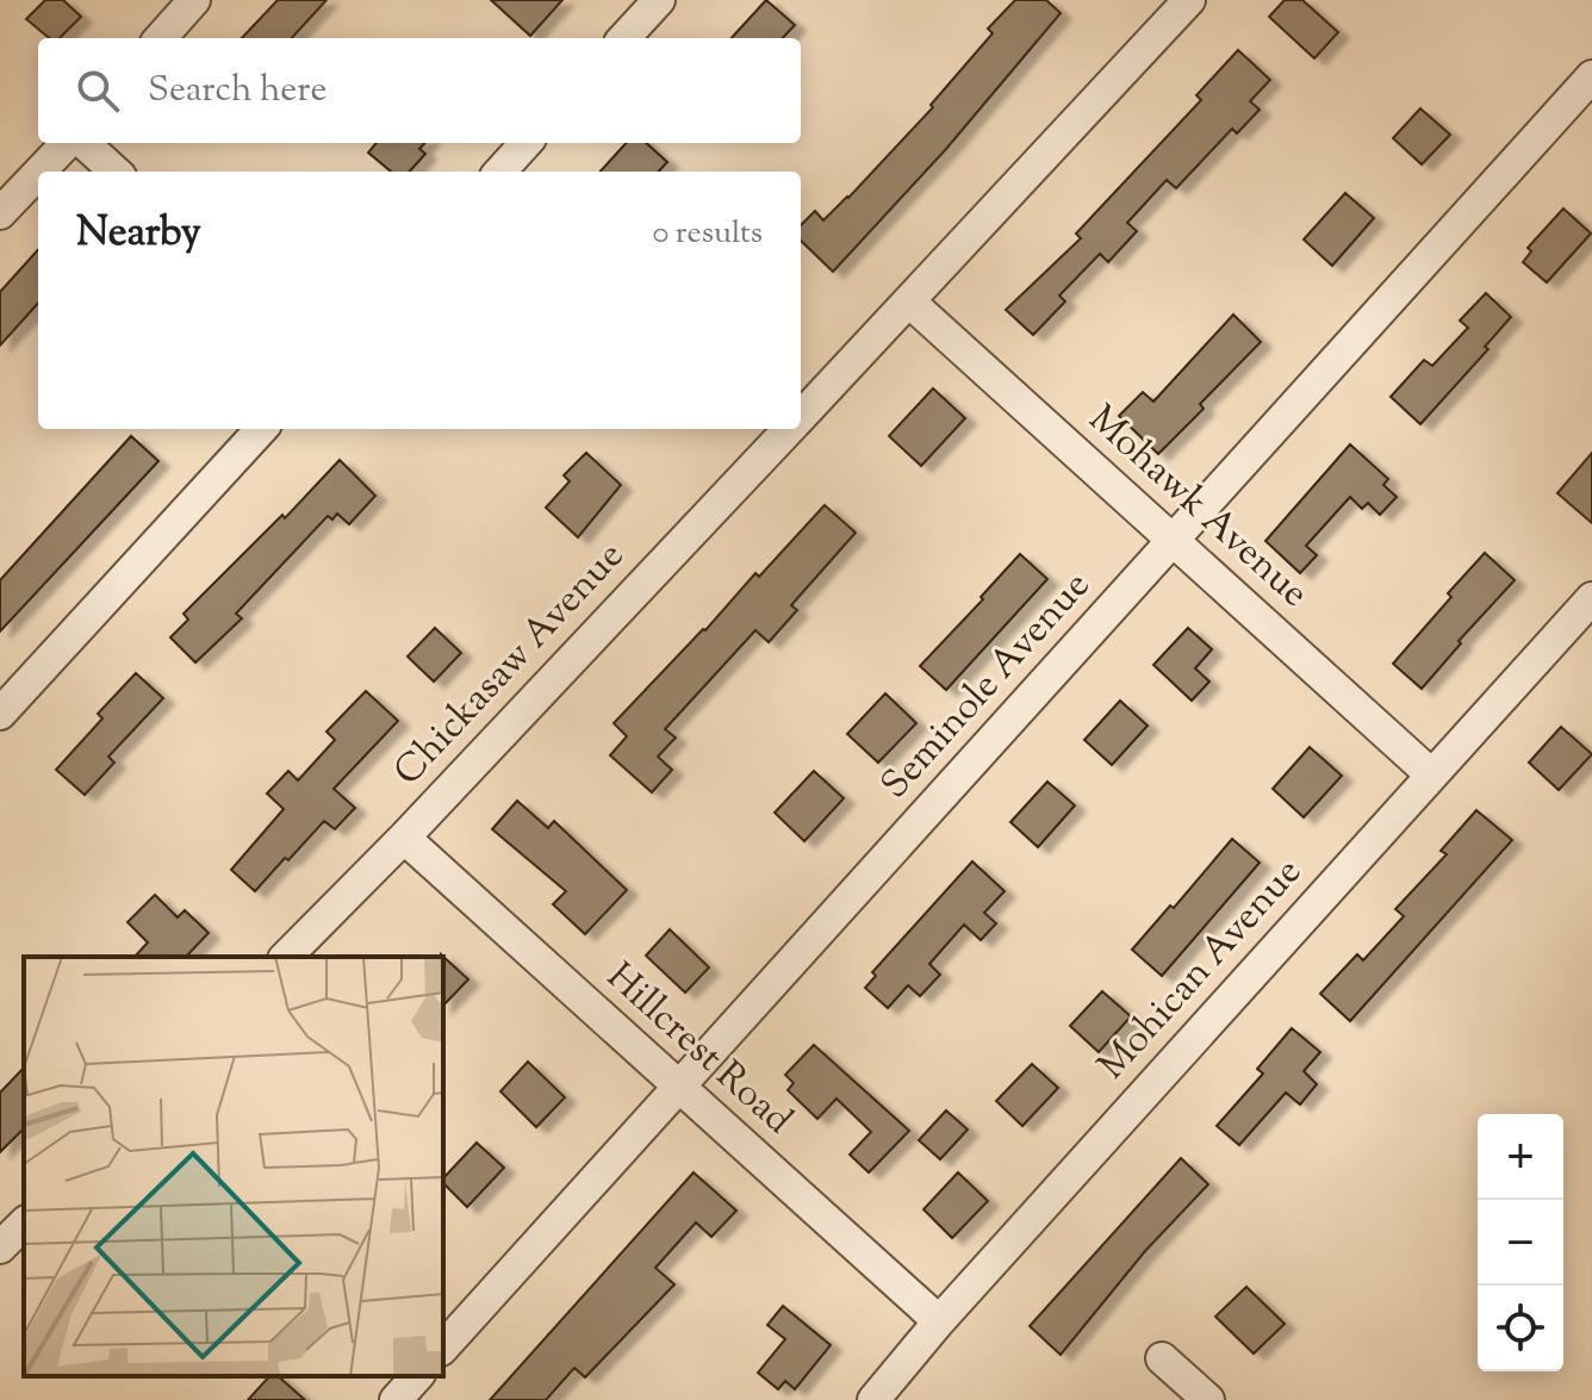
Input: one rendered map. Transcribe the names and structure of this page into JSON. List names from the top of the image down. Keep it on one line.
{"streets":{"street":["Mohawk Avenue","Chickasaw Avenue","Seminole Avenue","Mohican Avenue","Hillcrest Road"]},"crossings":[["Mohawk Avenue","Chickasaw Avenue"],["Mohawk Avenue","Seminole Avenue"],["Mohawk Avenue","Mohican Avenue"],["Chickasaw Avenue","Hillcrest Road"],["Seminole Avenue","Hillcrest Road"],["Mohican Avenue","Hillcrest Road"]],"page":{"search":"Search here","heading":["Nearby","0 results"],"map_buttons":["+","−"]}}
